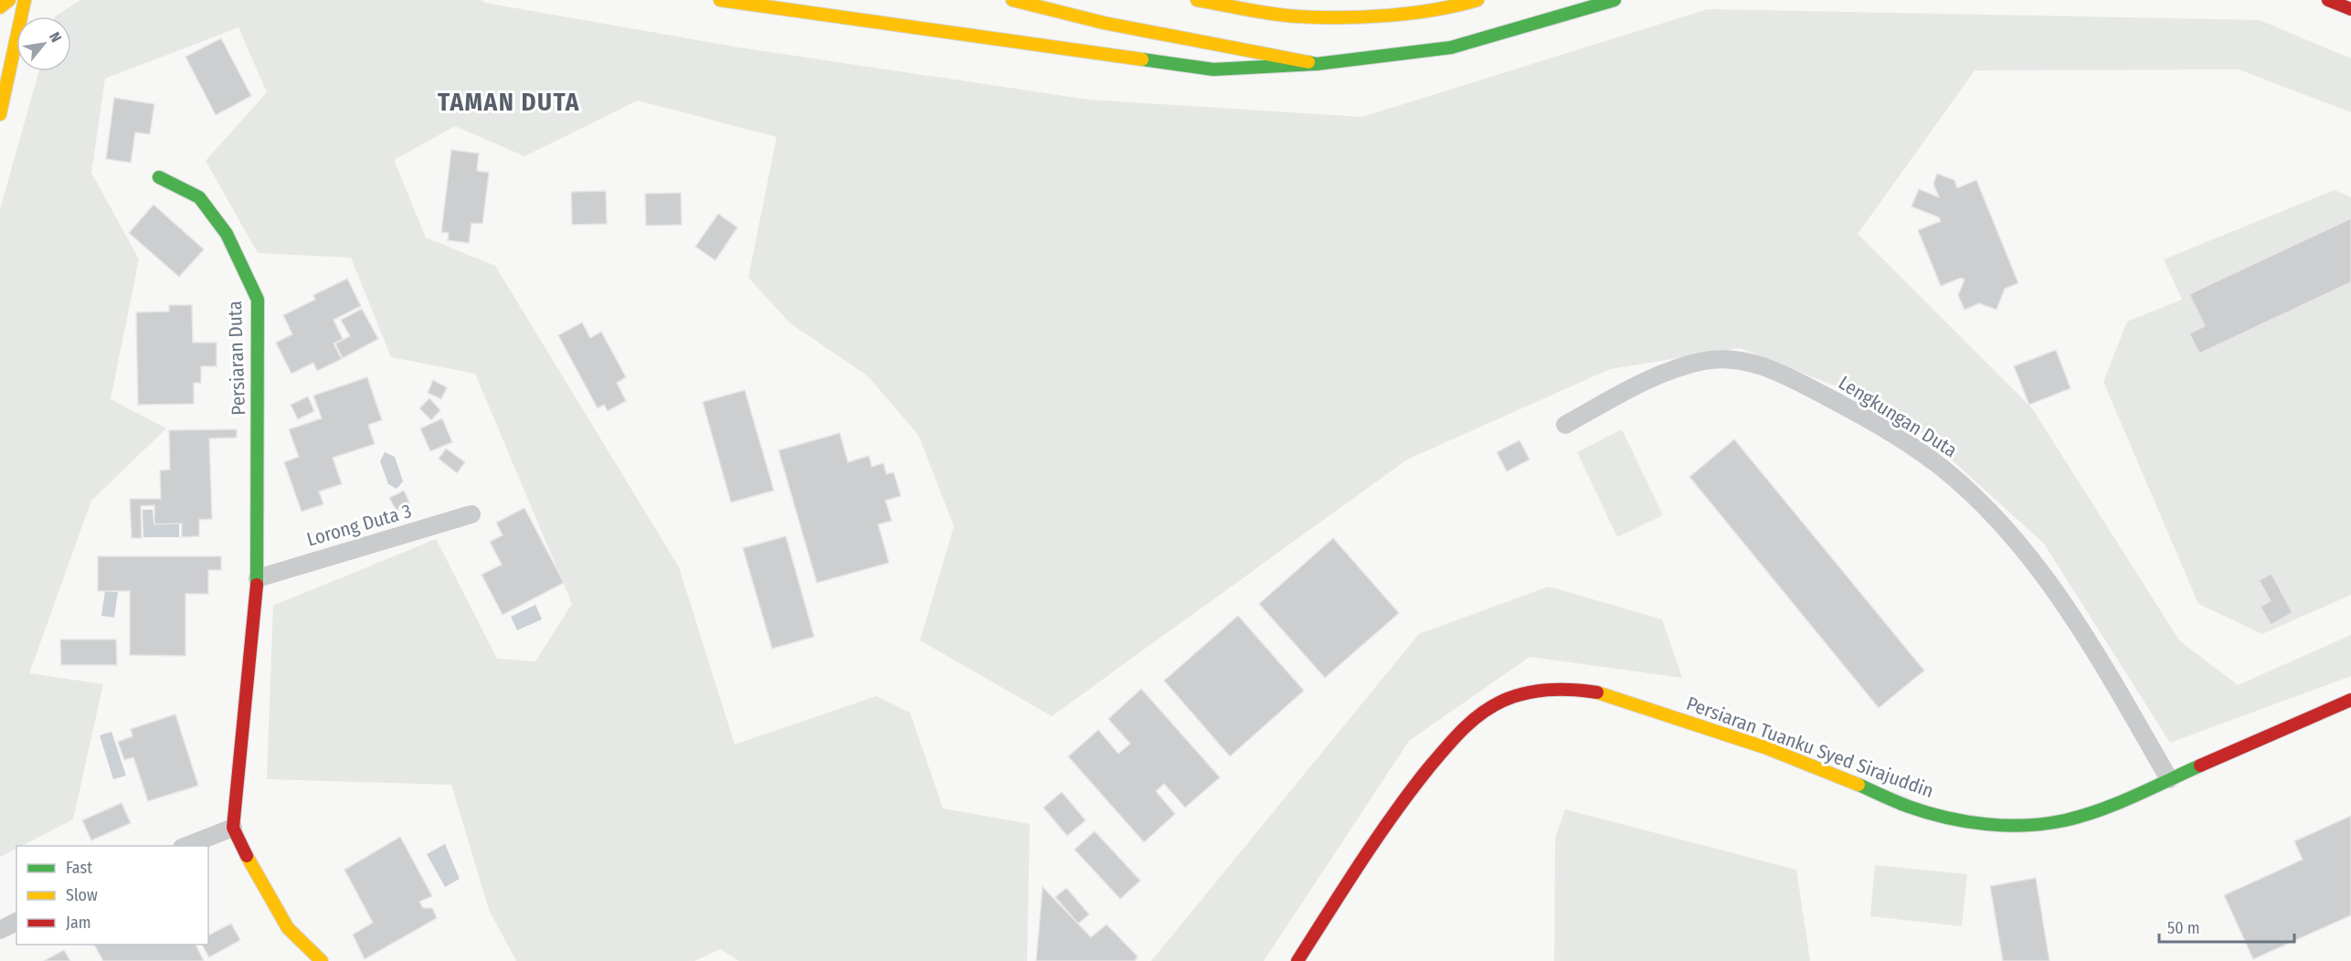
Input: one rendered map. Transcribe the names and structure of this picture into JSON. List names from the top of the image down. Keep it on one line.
{"streets":{"main road":["Persiaran Duta","Persiaran Tuanku Syed Sirajuddin"],"street":["Lengkungan Duta","Lorong Duta 3"]},"crossings":[["Persiaran Duta","Lorong Duta 3"],["Lengkungan Duta","Persiaran Tuanku Syed Sirajuddin"]],"districts":["TAMAN DUTA"],"legend":["Fast","Slow","Jam"],"scale_bar":"50 m","north":"top right"}
